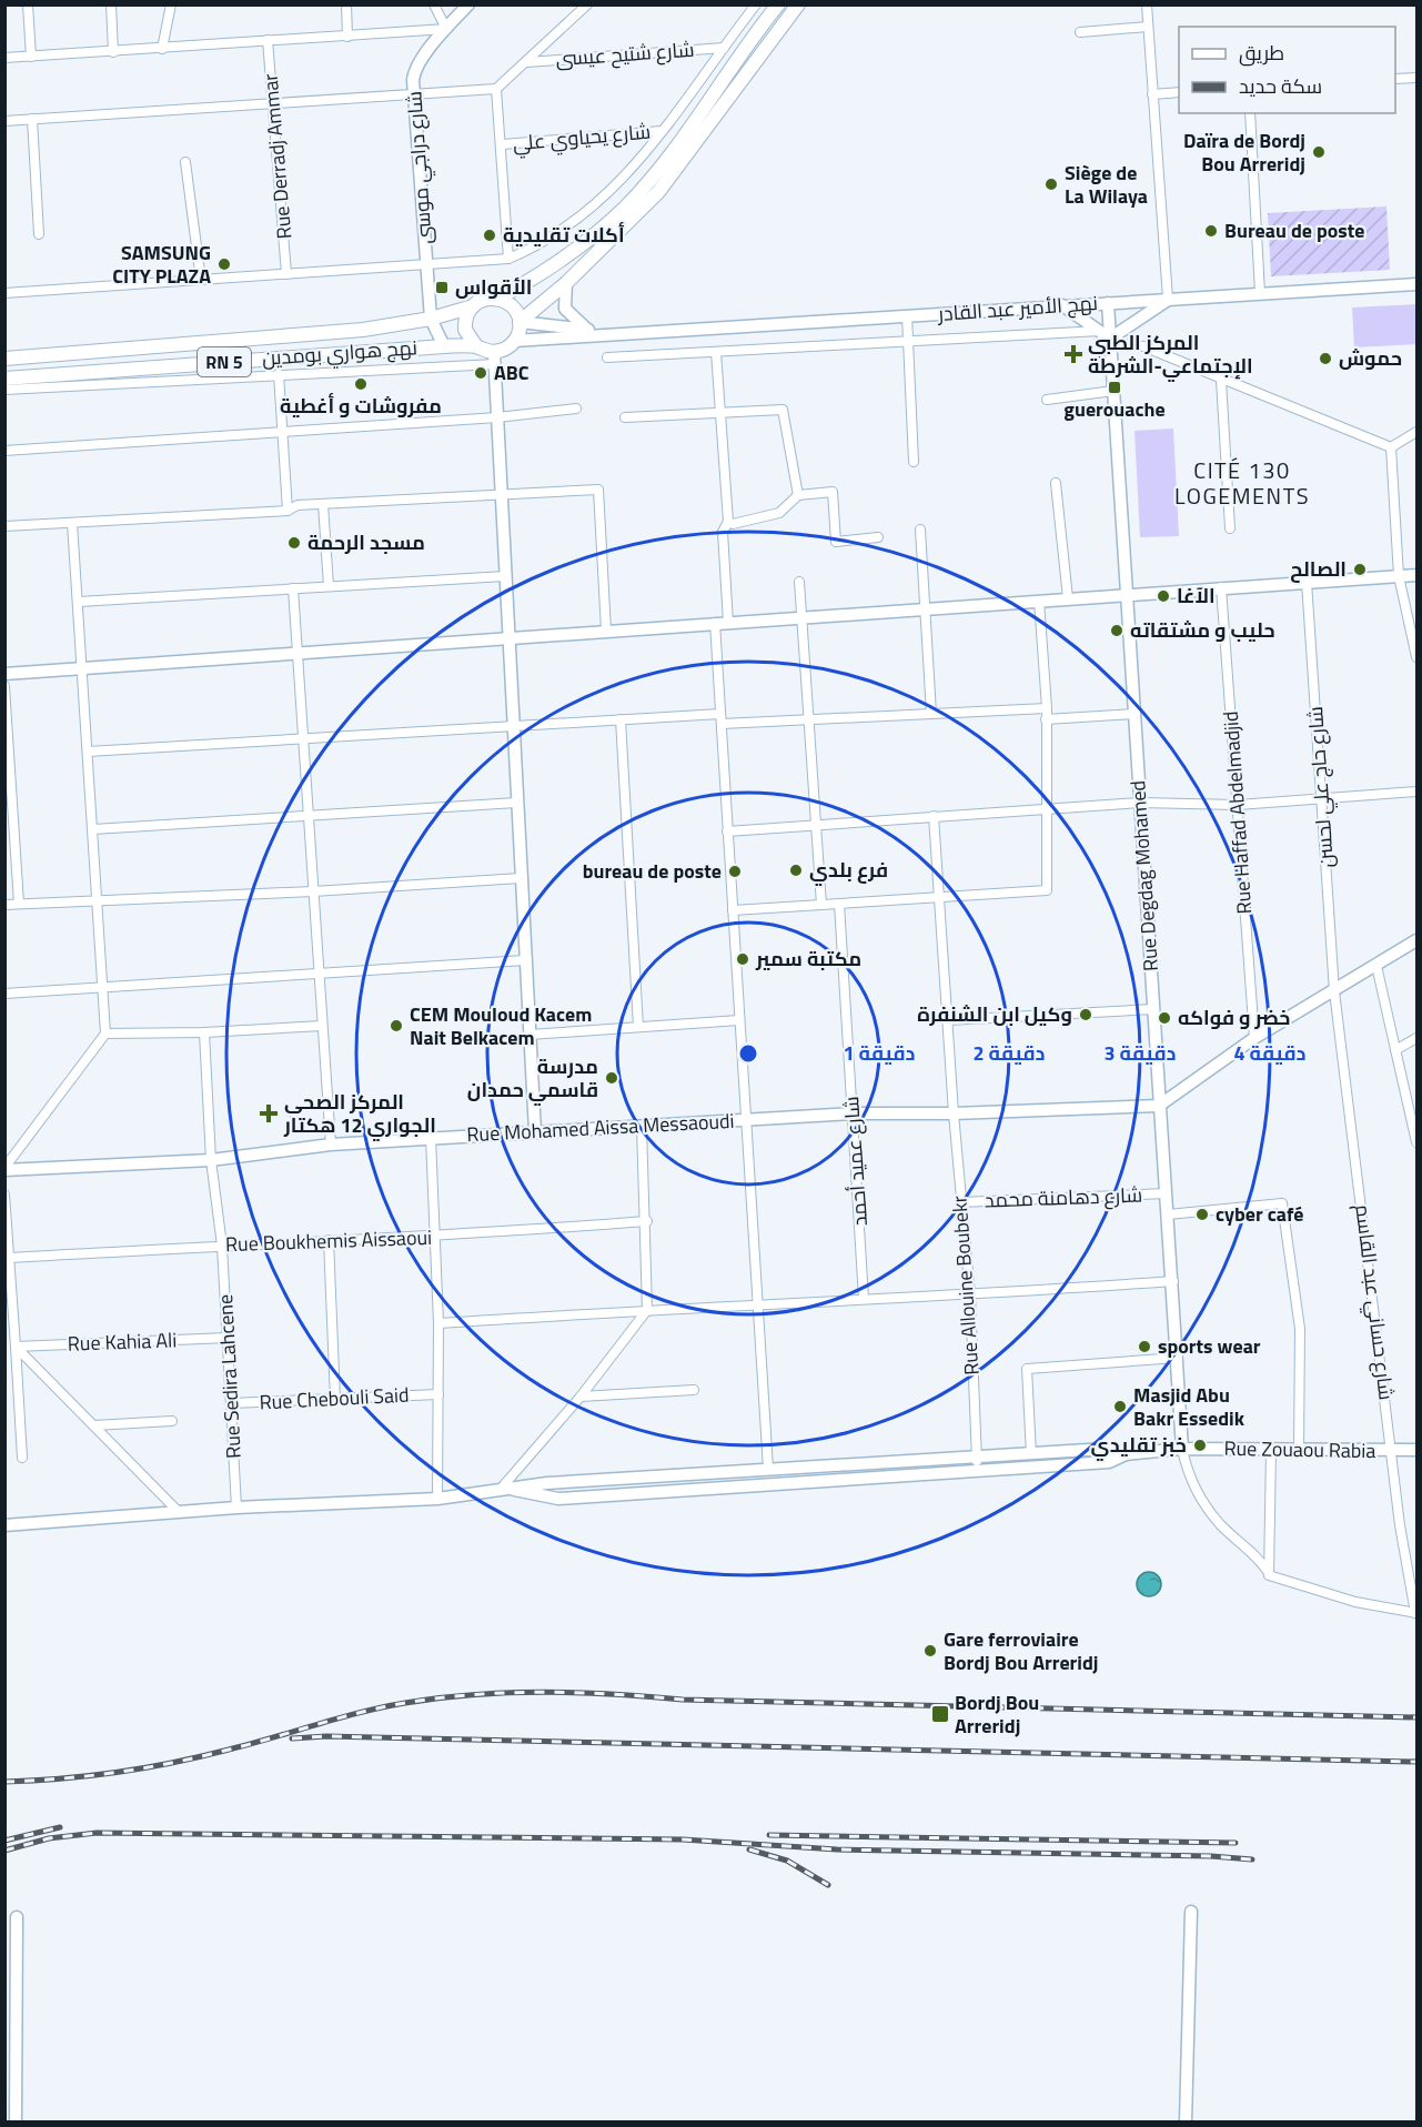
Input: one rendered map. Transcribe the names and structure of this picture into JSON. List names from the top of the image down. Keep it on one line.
{"streets":{"main road":["نهج هواري بومدين","RN 5"],"street":["شارع شتيح عيسى","شارع يحياوي علي","Rue Derradj Ammar","شارع دراجي موسى","نهج الأمير عبد القادر","شارع حاج علي لحسن","Rue Haffad Abdelmadjid","Rue Degdag Mohamed","Rue Mohamed Aissa Messaoudi","شارع عميد أحمد","شارع دهامنة محمد","Rue Boukhemis Aissaoui","Rue Allouine Boubekr","شارع حساني عبد القاسم","Rue Kahia Ali","Rue Sedira Lahcene","Rue Chebouli Said","Rue Zouaou Rabia"]},"crossings":[["شارع دراجي موسى","نهج هواري بومدين"],["نهج الأمير عبد القادر","نهج هواري بومدين"],["نهج الأمير عبد القادر","Rue Degdag Mohamed"],["شارع حاج علي لحسن","شارع حساني عبد القاسم"],["Rue Degdag Mohamed","Rue Mohamed Aissa Messaoudi"],["Rue Degdag Mohamed","شارع دهامنة محمد"],["Rue Degdag Mohamed","Rue Zouaou Rabia"],["Rue Mohamed Aissa Messaoudi","شارع عميد أحمد"],["Rue Mohamed Aissa Messaoudi","Rue Allouine Boubekr"],["Rue Mohamed Aissa Messaoudi","Rue Sedira Lahcene"],["شارع دهامنة محمد","Rue Allouine Boubekr"],["Rue Boukhemis Aissaoui","Rue Sedira Lahcene"],["شارع حساني عبد القاسم","Rue Zouaou Rabia"],["Rue Kahia Ali","Rue Sedira Lahcene"],["Rue Sedira Lahcene","Rue Chebouli Said"]],"districts":["CITÉ 130 LOGEMENTS"],"places":{"other":["Daïra de Bordj Bou Arreridj","Siège de La Wilaya","Bureau de poste","أكلات تقليدية","SAMSUNG CITY PLAZA","حموش","ABC","مفروشات و أغطية","مسجد الرحمة","الصالح","الآغا","حليب و مشتقاته","فرع بلدي","bureau de poste","مكتبة سمير","وكيل ابن الشنفرة","خضر و فواكه","CEM Mouloud Kacem Nait Belkacem","مدرسة قاسمي حمدان","cyber café","sports wear","Masjid Abu Bakr Essedik","خبز تقليدي","Gare ferroviaire Bordj Bou Arreridj"],"transit":["الأقواس","guerouache","Bordj Bou Arreridj"],"health":["المركز الطبي الإجتماعي-الشرطة","المركز الصحي الجواري 12 هكتار"]},"legend":["طريق","سكة حديد"],"rings":["1 دقيقة","2 دقيقة","3 دقيقة","4 دقيقة"]}
